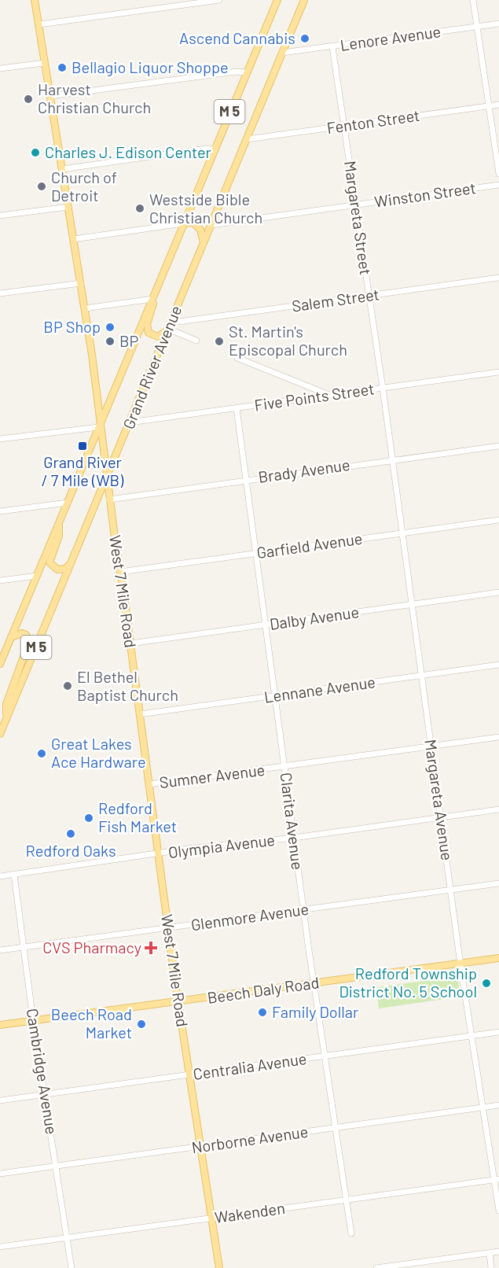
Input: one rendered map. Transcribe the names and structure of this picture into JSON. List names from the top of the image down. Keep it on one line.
{"streets":{"main road":["M 5","Grand River Avenue","West 7 Mile Road","Beech Daly Road"],"street":["Lenore Avenue","Fenton Street","Winston Street","Margareta Street","Salem Street","Five Points Street","Brady Avenue","Garfield Avenue","Dalby Avenue","Lennane Avenue","Sumner Avenue","Margareta Avenue","Clarita Avenue","Olympia Avenue","Glenmore Avenue","Centralia Avenue","Cambridge Avenue","Norborne Avenue","Wakenden"]},"crossings":[["Lenore Avenue","Margareta Street"],["Lenore Avenue","Grand River Avenue"],["Fenton Street","Margareta Street"],["Fenton Street","Grand River Avenue"],["Winston Street","Margareta Street"],["Winston Street","Grand River Avenue"],["Margareta Street","Salem Street"],["Margareta Street","Five Points Street"],["Margareta Street","Margareta Avenue"],["Salem Street","Grand River Avenue"],["Grand River Avenue","Five Points Street"],["Grand River Avenue","West 7 Mile Road"],["Five Points Street","Margareta Avenue"],["Five Points Street","Clarita Avenue"],["Brady Avenue","West 7 Mile Road"],["Brady Avenue","Margareta Avenue"],["Brady Avenue","Clarita Avenue"],["Garfield Avenue","West 7 Mile Road"],["Garfield Avenue","Margareta Avenue"],["Garfield Avenue","Clarita Avenue"],["West 7 Mile Road","Dalby Avenue"],["West 7 Mile Road","Lennane Avenue"],["West 7 Mile Road","Sumner Avenue"],["West 7 Mile Road","Olympia Avenue"],["West 7 Mile Road","Glenmore Avenue"],["West 7 Mile Road","Beech Daly Road"],["West 7 Mile Road","Centralia Avenue"],["West 7 Mile Road","Norborne Avenue"],["West 7 Mile Road","Wakenden"],["Dalby Avenue","Margareta Avenue"],["Dalby Avenue","Clarita Avenue"],["Lennane Avenue","Margareta Avenue"],["Lennane Avenue","Clarita Avenue"],["Sumner Avenue","Margareta Avenue"],["Sumner Avenue","Clarita Avenue"],["Margareta Avenue","Olympia Avenue"],["Margareta Avenue","Glenmore Avenue"],["Margareta Avenue","Beech Daly Road"],["Margareta Avenue","Centralia Avenue"],["Margareta Avenue","Norborne Avenue"],["Margareta Avenue","Wakenden"],["Clarita Avenue","Olympia Avenue"],["Clarita Avenue","Glenmore Avenue"],["Clarita Avenue","Beech Daly Road"],["Clarita Avenue","Centralia Avenue"],["Clarita Avenue","Norborne Avenue"],["Clarita Avenue","Wakenden"],["Olympia Avenue","Cambridge Avenue"],["Glenmore Avenue","Cambridge Avenue"],["Beech Daly Road","Cambridge Avenue"],["Centralia Avenue","Cambridge Avenue"],["Cambridge Avenue","Norborne Avenue"],["Cambridge Avenue","Wakenden"]],"places":{"other":["Ascend Cannabis","Bellagio Liquor Shoppe","Harvest Christian Church","Charles J. Edison Center","Church of Detroit","Westside Bible Christian Church","BP Shop","BP","St. Martin's Episcopal Church","El Bethel Baptist Church","Great Lakes Ace Hardware","Redford Fish Market","Redford Oaks","Redford Township District No. 5 School","Family Dollar","Beech Road Market"],"transit":["Grand River / 7 Mile (WB)"],"health":["CVS Pharmacy"]}}
